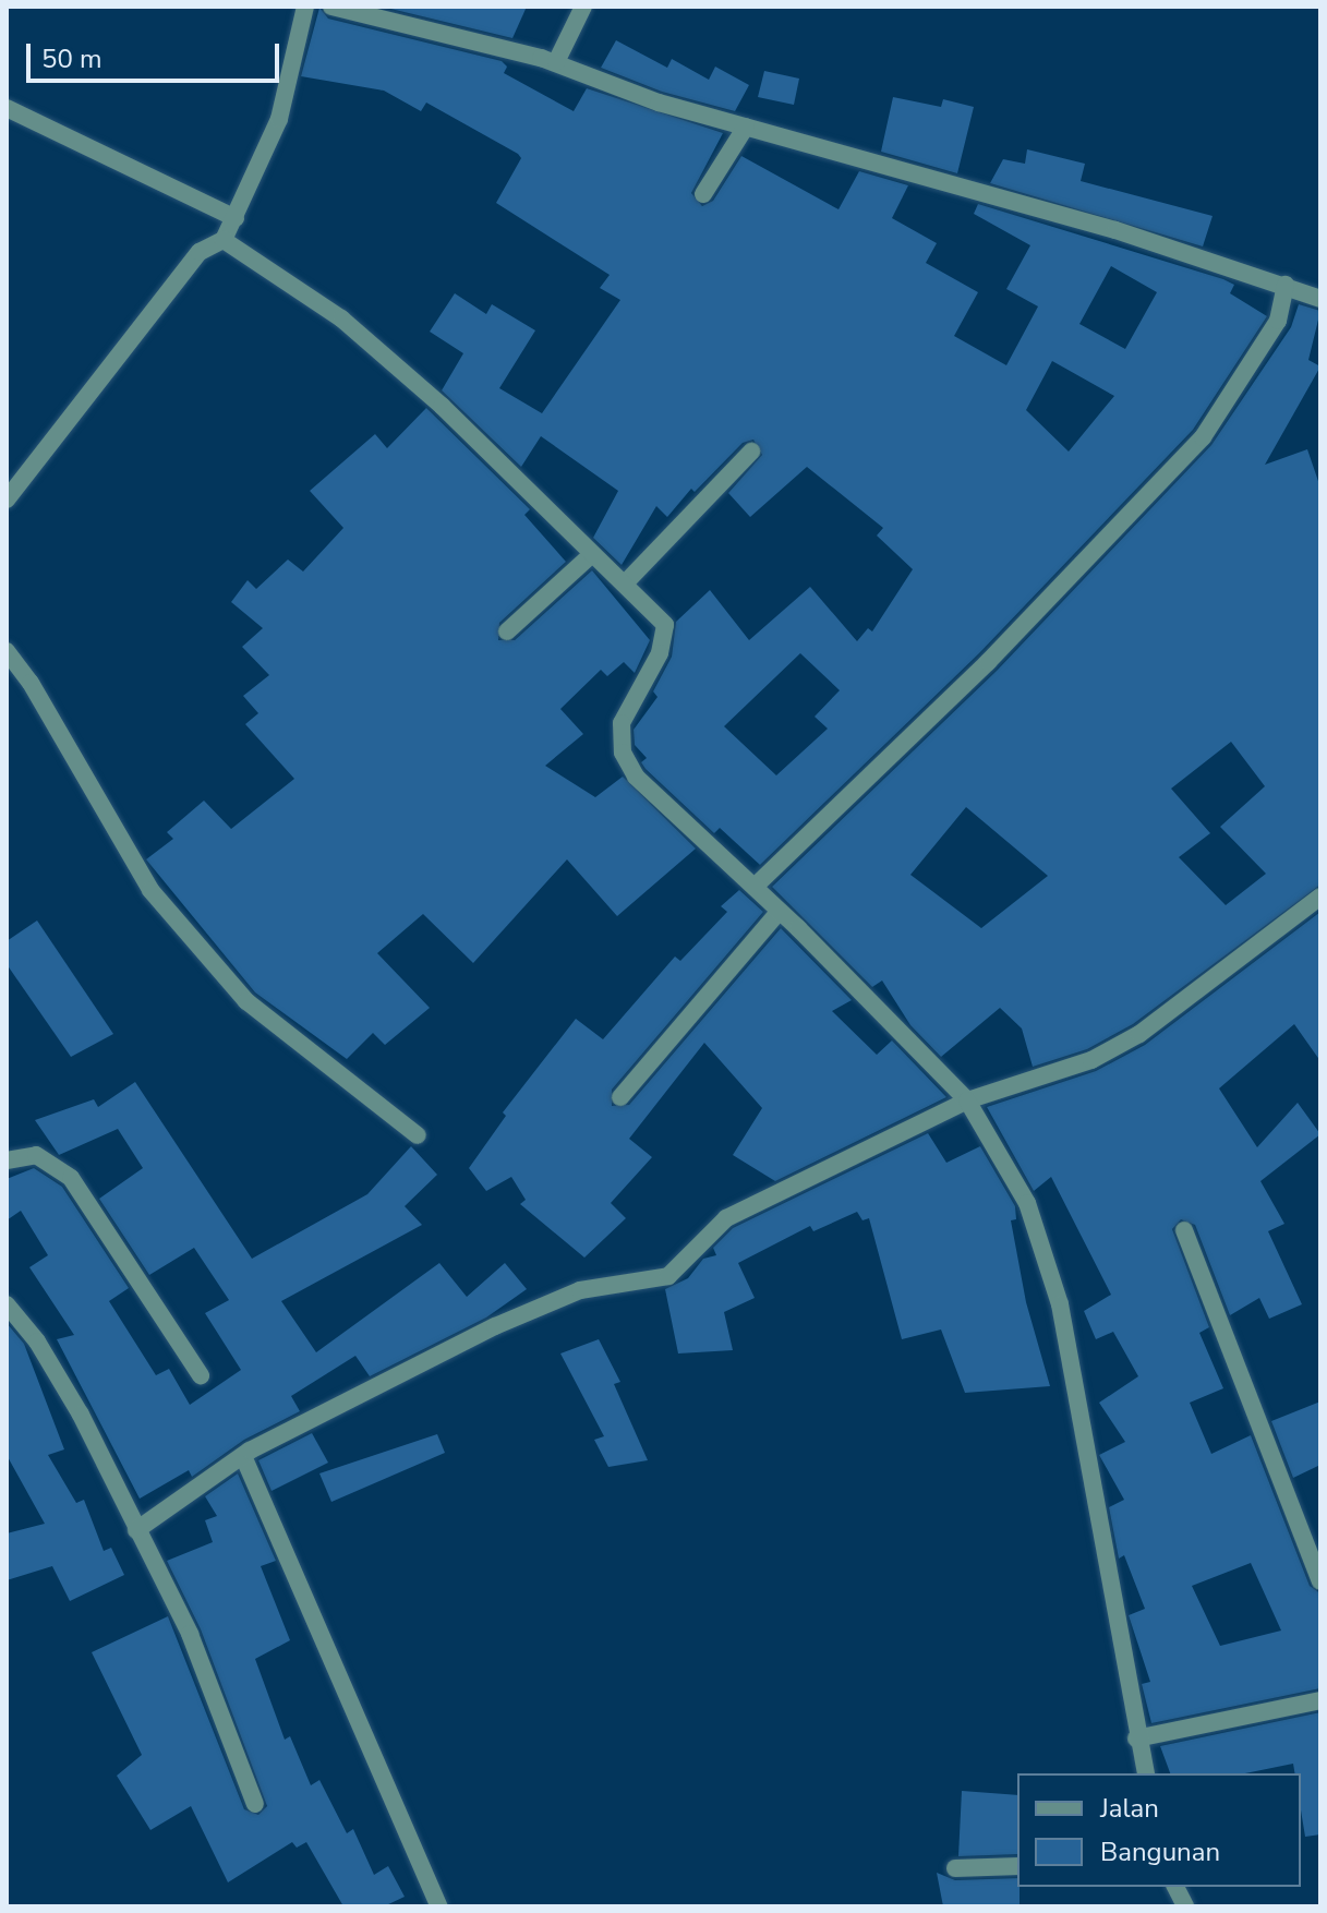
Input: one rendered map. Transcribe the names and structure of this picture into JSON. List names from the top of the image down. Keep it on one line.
{"legend":["Jalan","Bangunan"],"scale_bar":"50 m"}
